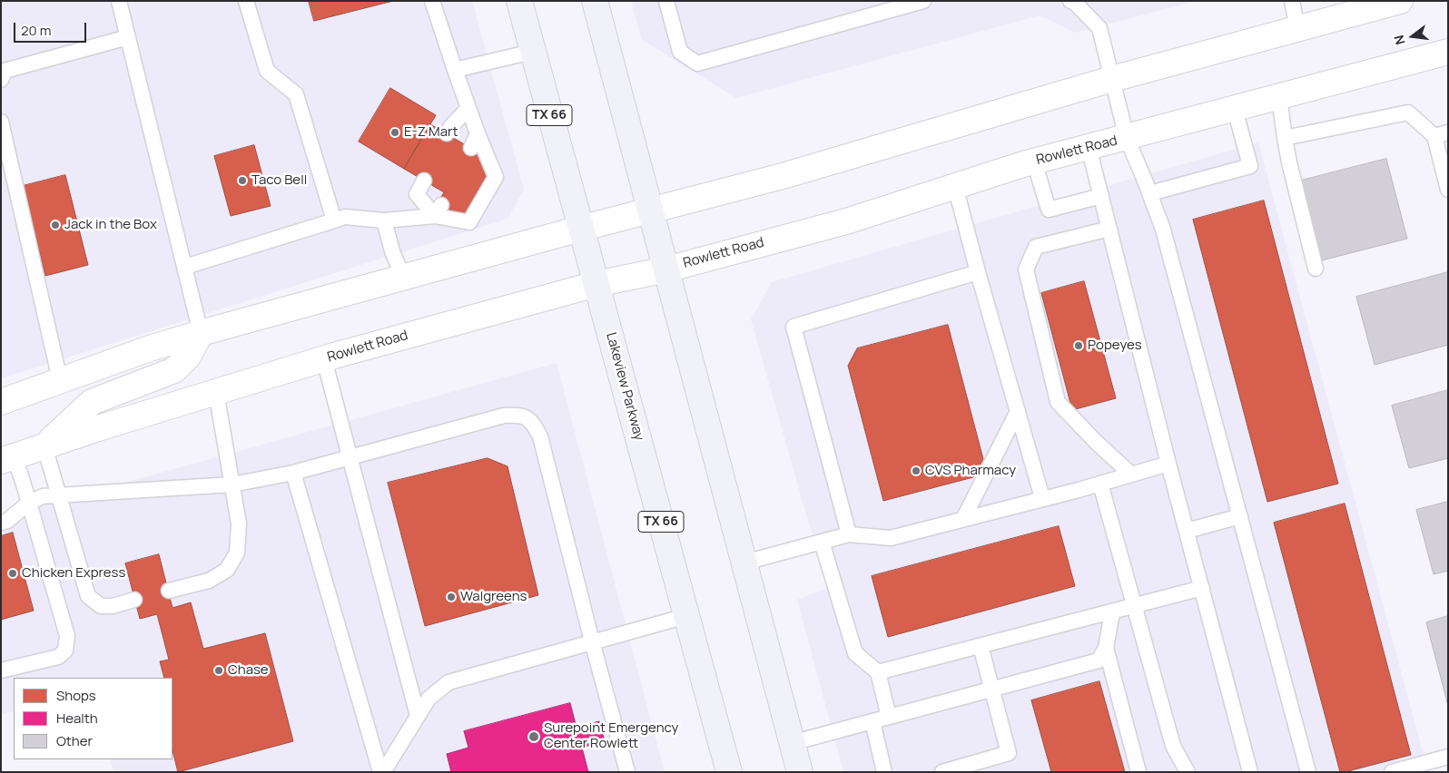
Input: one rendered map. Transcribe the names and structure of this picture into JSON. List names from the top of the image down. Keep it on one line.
{"streets":{"main road":["TX 66","Rowlett Road","Lakeview Parkway"]},"crossings":[["Rowlett Road","Lakeview Parkway"]],"places":["E-Z Mart","Taco Bell","Jack in the Box","Popeyes","CVS Pharmacy","Chicken Express","Walgreens","Chase","Surepoint Emergency Center Rowlett"],"legend":["Shops","Health","Other"],"scale_bar":"20 m","north":"left"}
